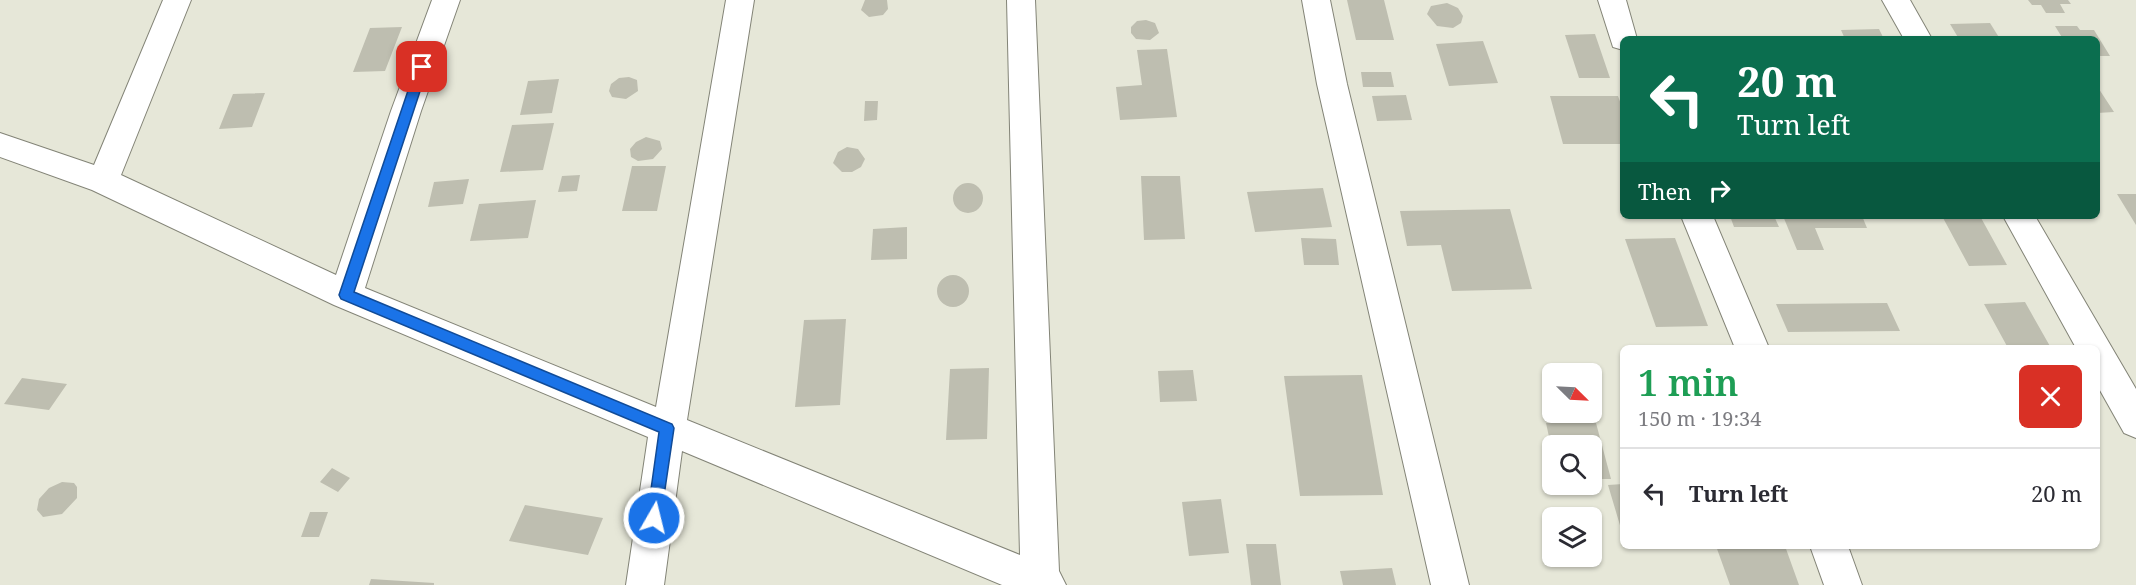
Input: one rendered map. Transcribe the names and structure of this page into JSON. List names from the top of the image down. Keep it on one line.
{"north":"bottom right","page":{"turn":["20 m","Turn left"],"then":"Then","heading":["1 min","150 m · 19:34"],"list":[{"name":"Turn left","value":"20 m"}]}}
